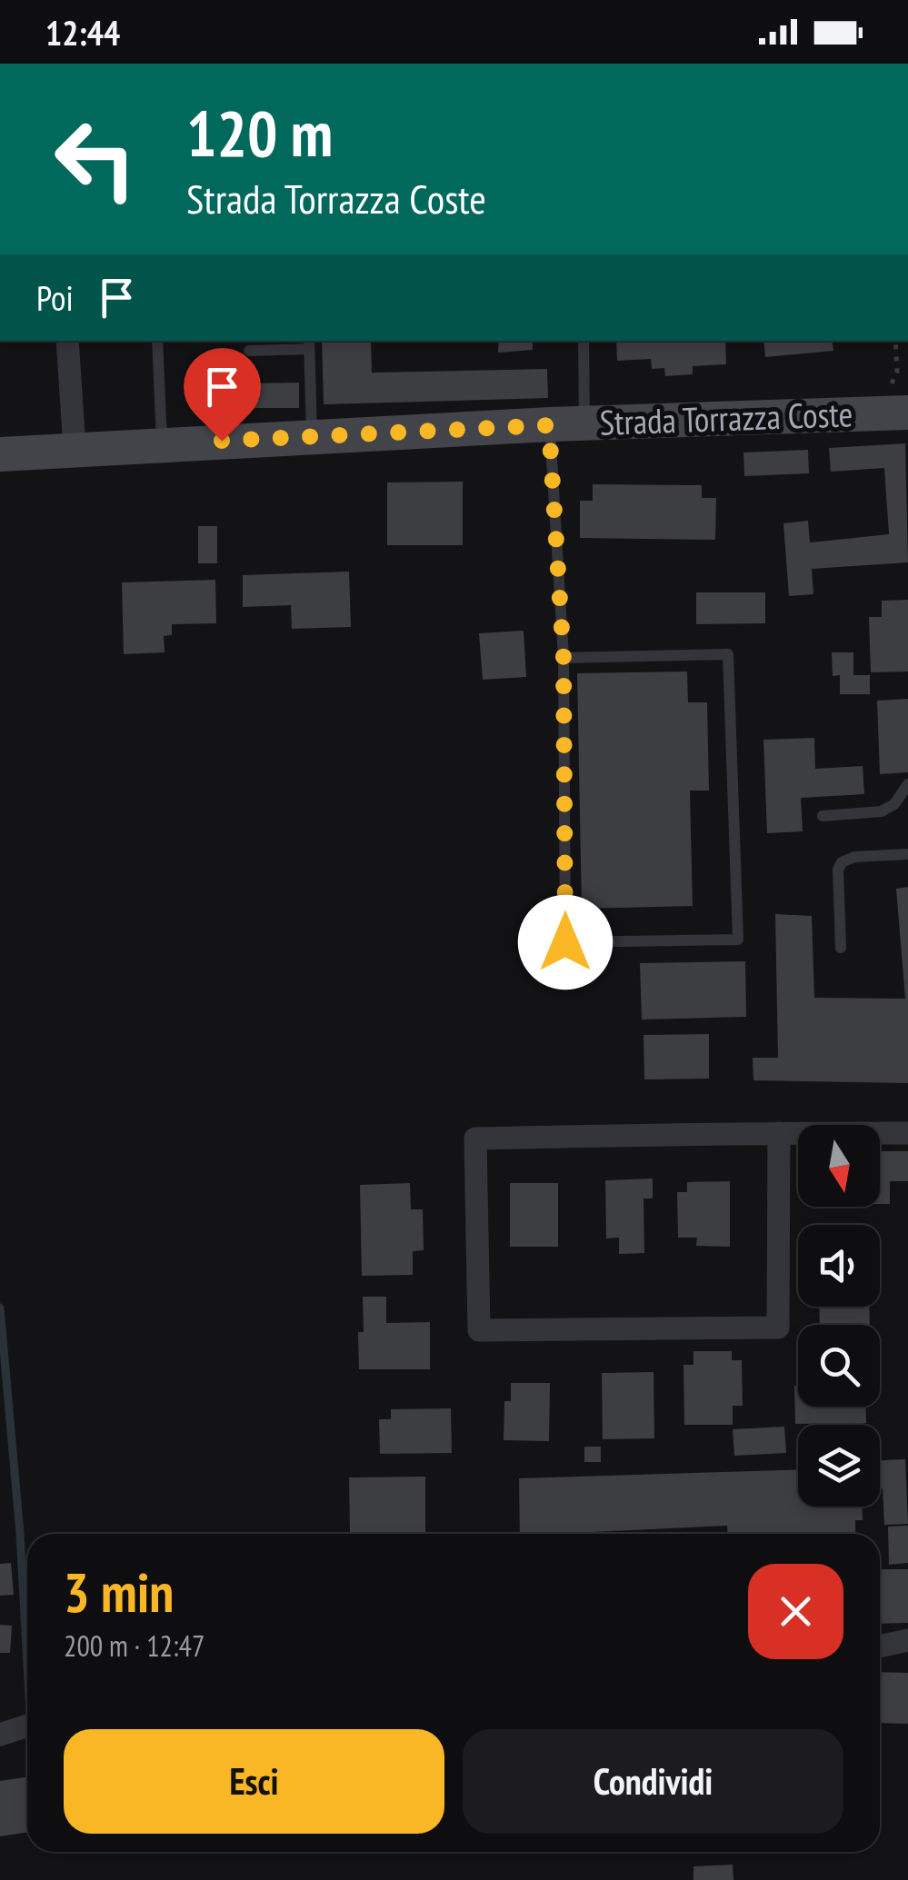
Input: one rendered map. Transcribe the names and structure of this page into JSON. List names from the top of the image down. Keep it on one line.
{"streets":{"street":["Strada Torrazza Coste"]},"north":"bottom","page":{"status":"12:44","turn":["120 m","Strada Torrazza Coste"],"then":"Poi","heading":["3 min","200 m · 12:47"],"buttons":["Esci","Condividi"]}}
